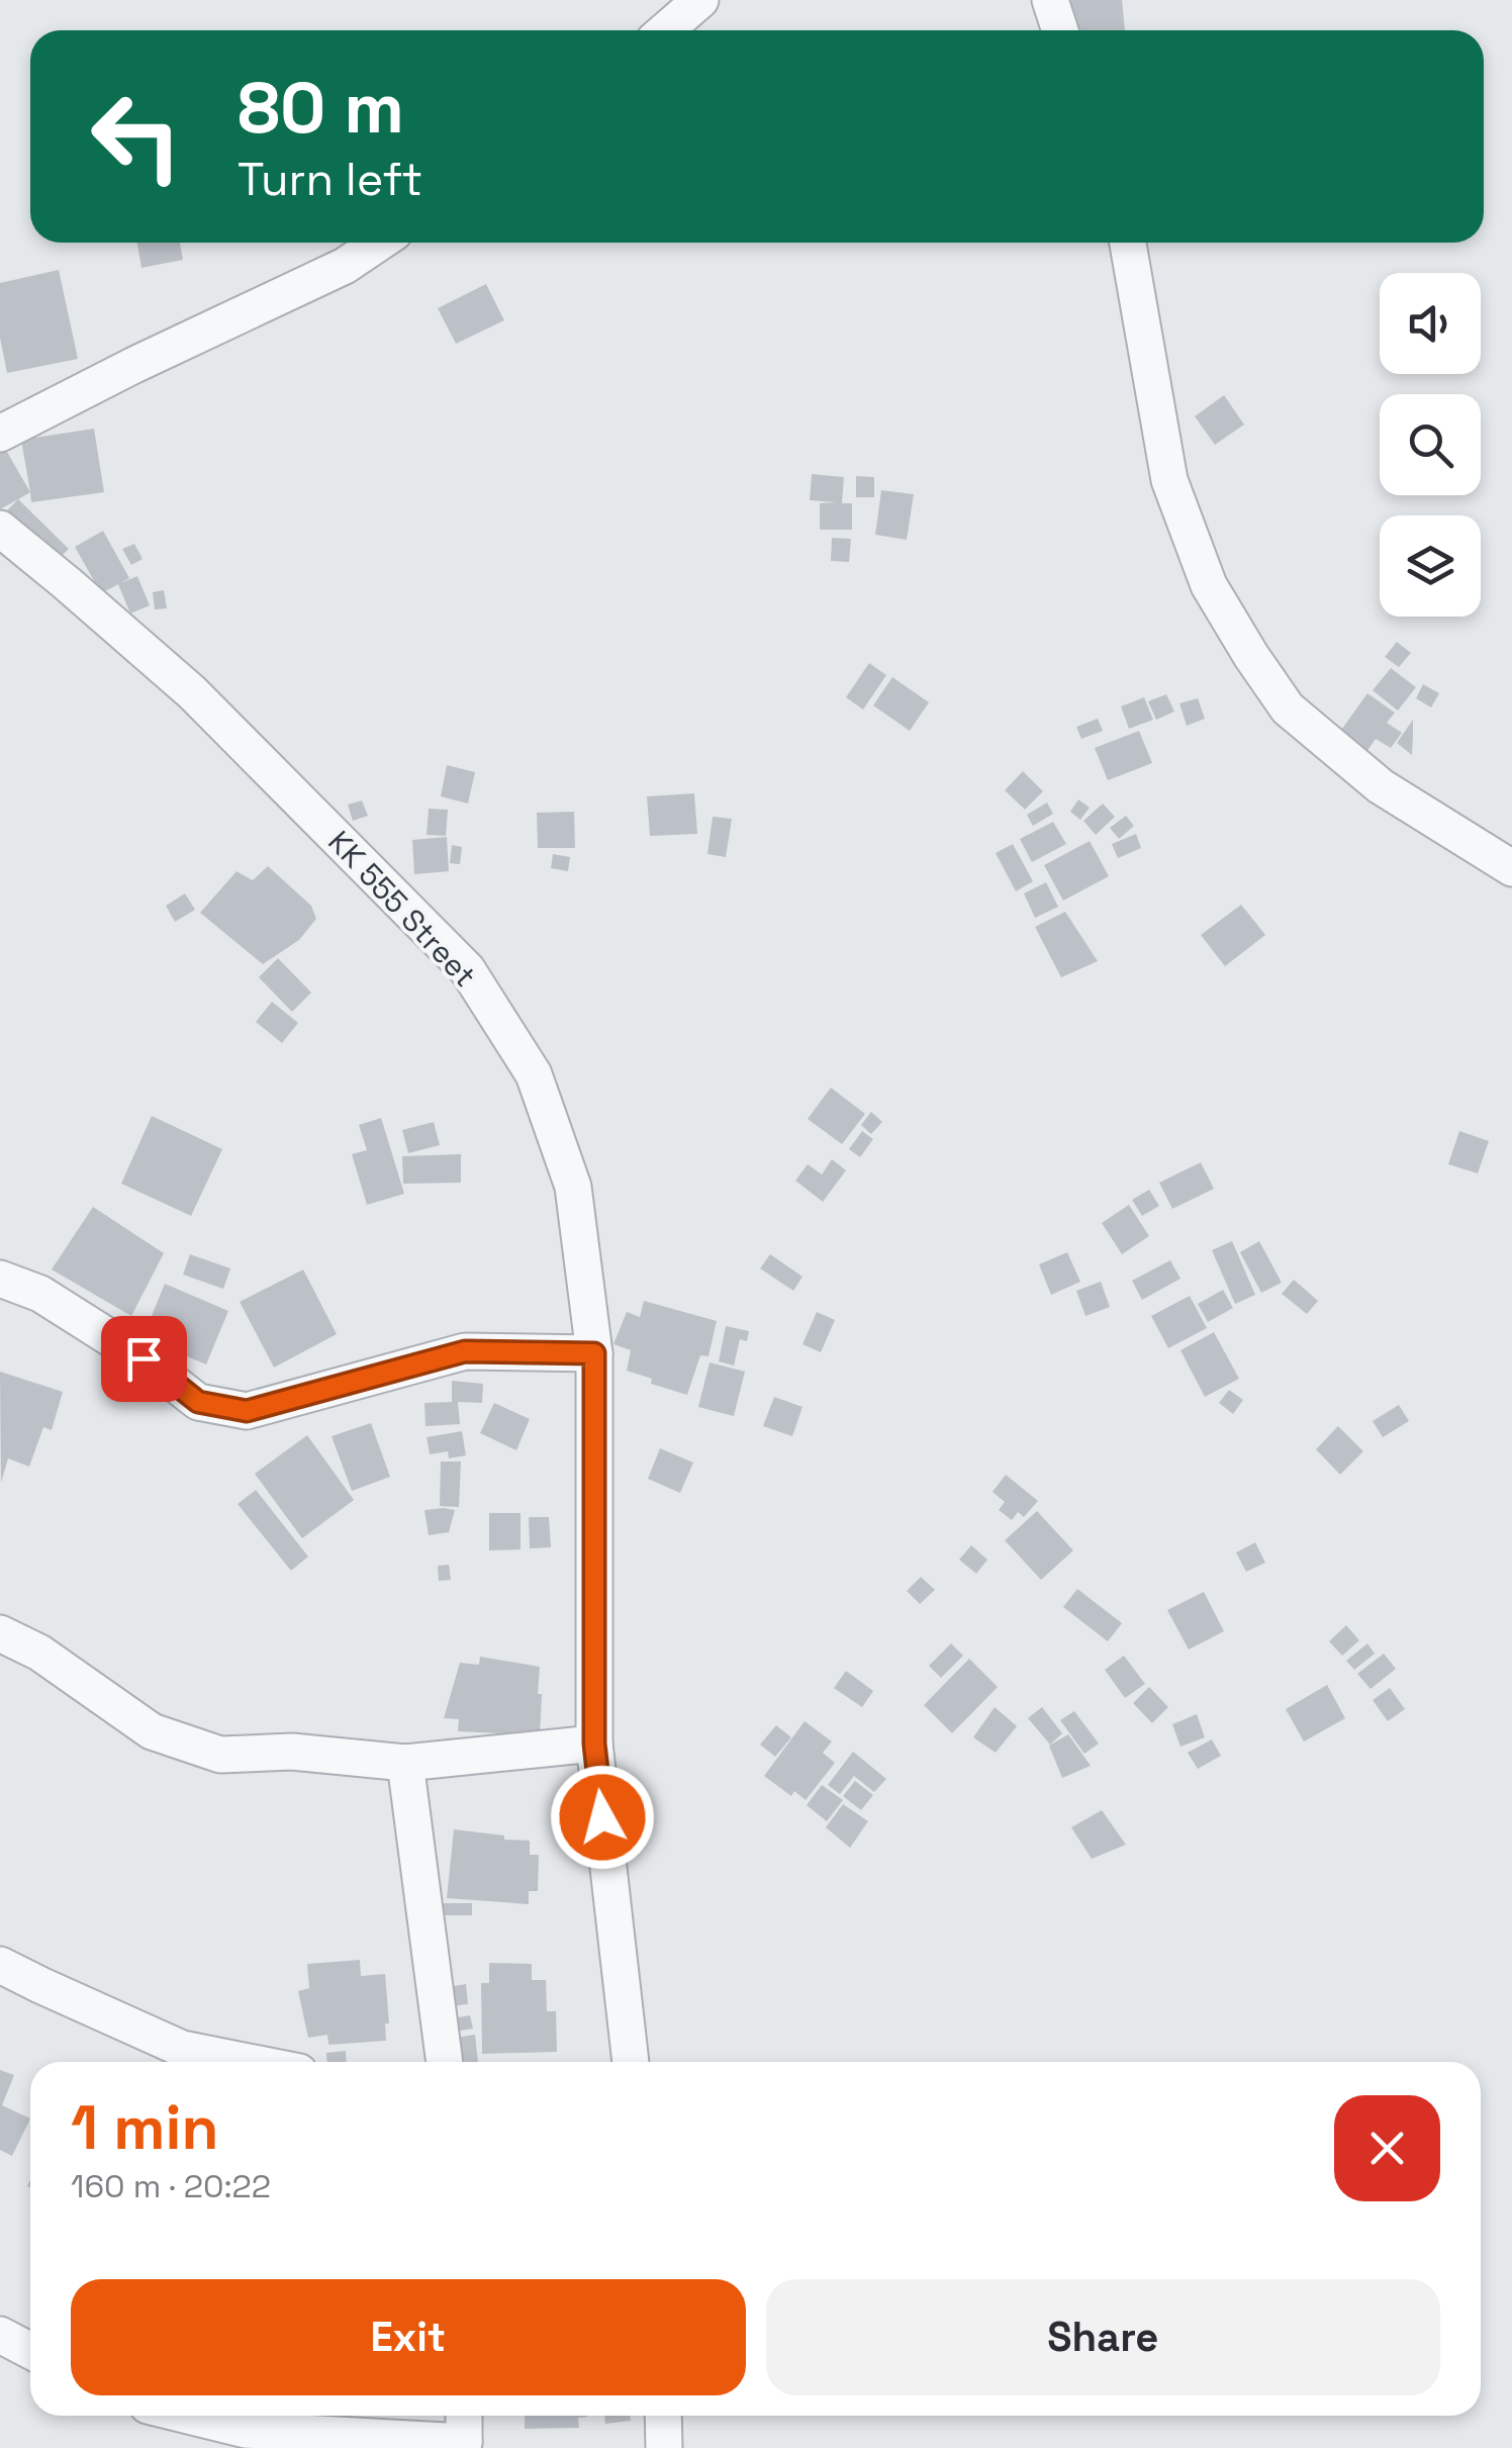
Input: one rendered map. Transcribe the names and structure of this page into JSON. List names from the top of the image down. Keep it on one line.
{"streets":{"street":["KK 555 Street"]},"page":{"turn":["80 m","Turn left"],"heading":["1 min","160 m · 20:22"],"buttons":["Exit","Share"]}}
